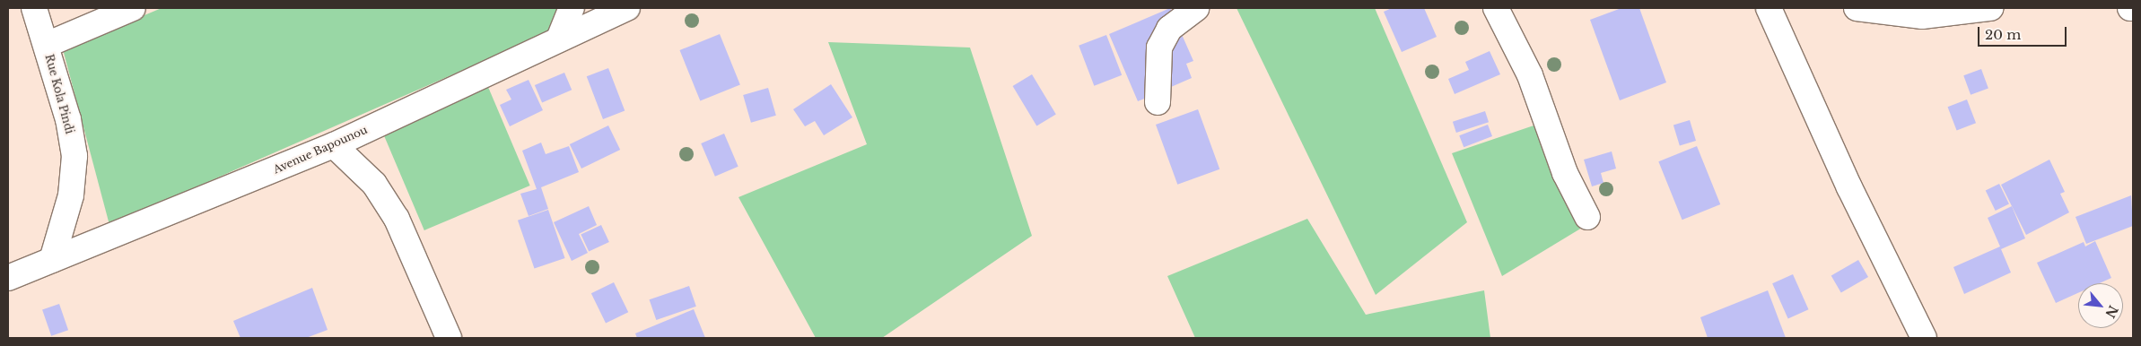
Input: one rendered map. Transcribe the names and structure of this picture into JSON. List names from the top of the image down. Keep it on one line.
{"streets":{"street":["Rue Kola Pindi","Avenue Bapounou"]},"crossings":[["Rue Kola Pindi","Avenue Bapounou"]],"scale_bar":"20 m","north":"bottom right"}
